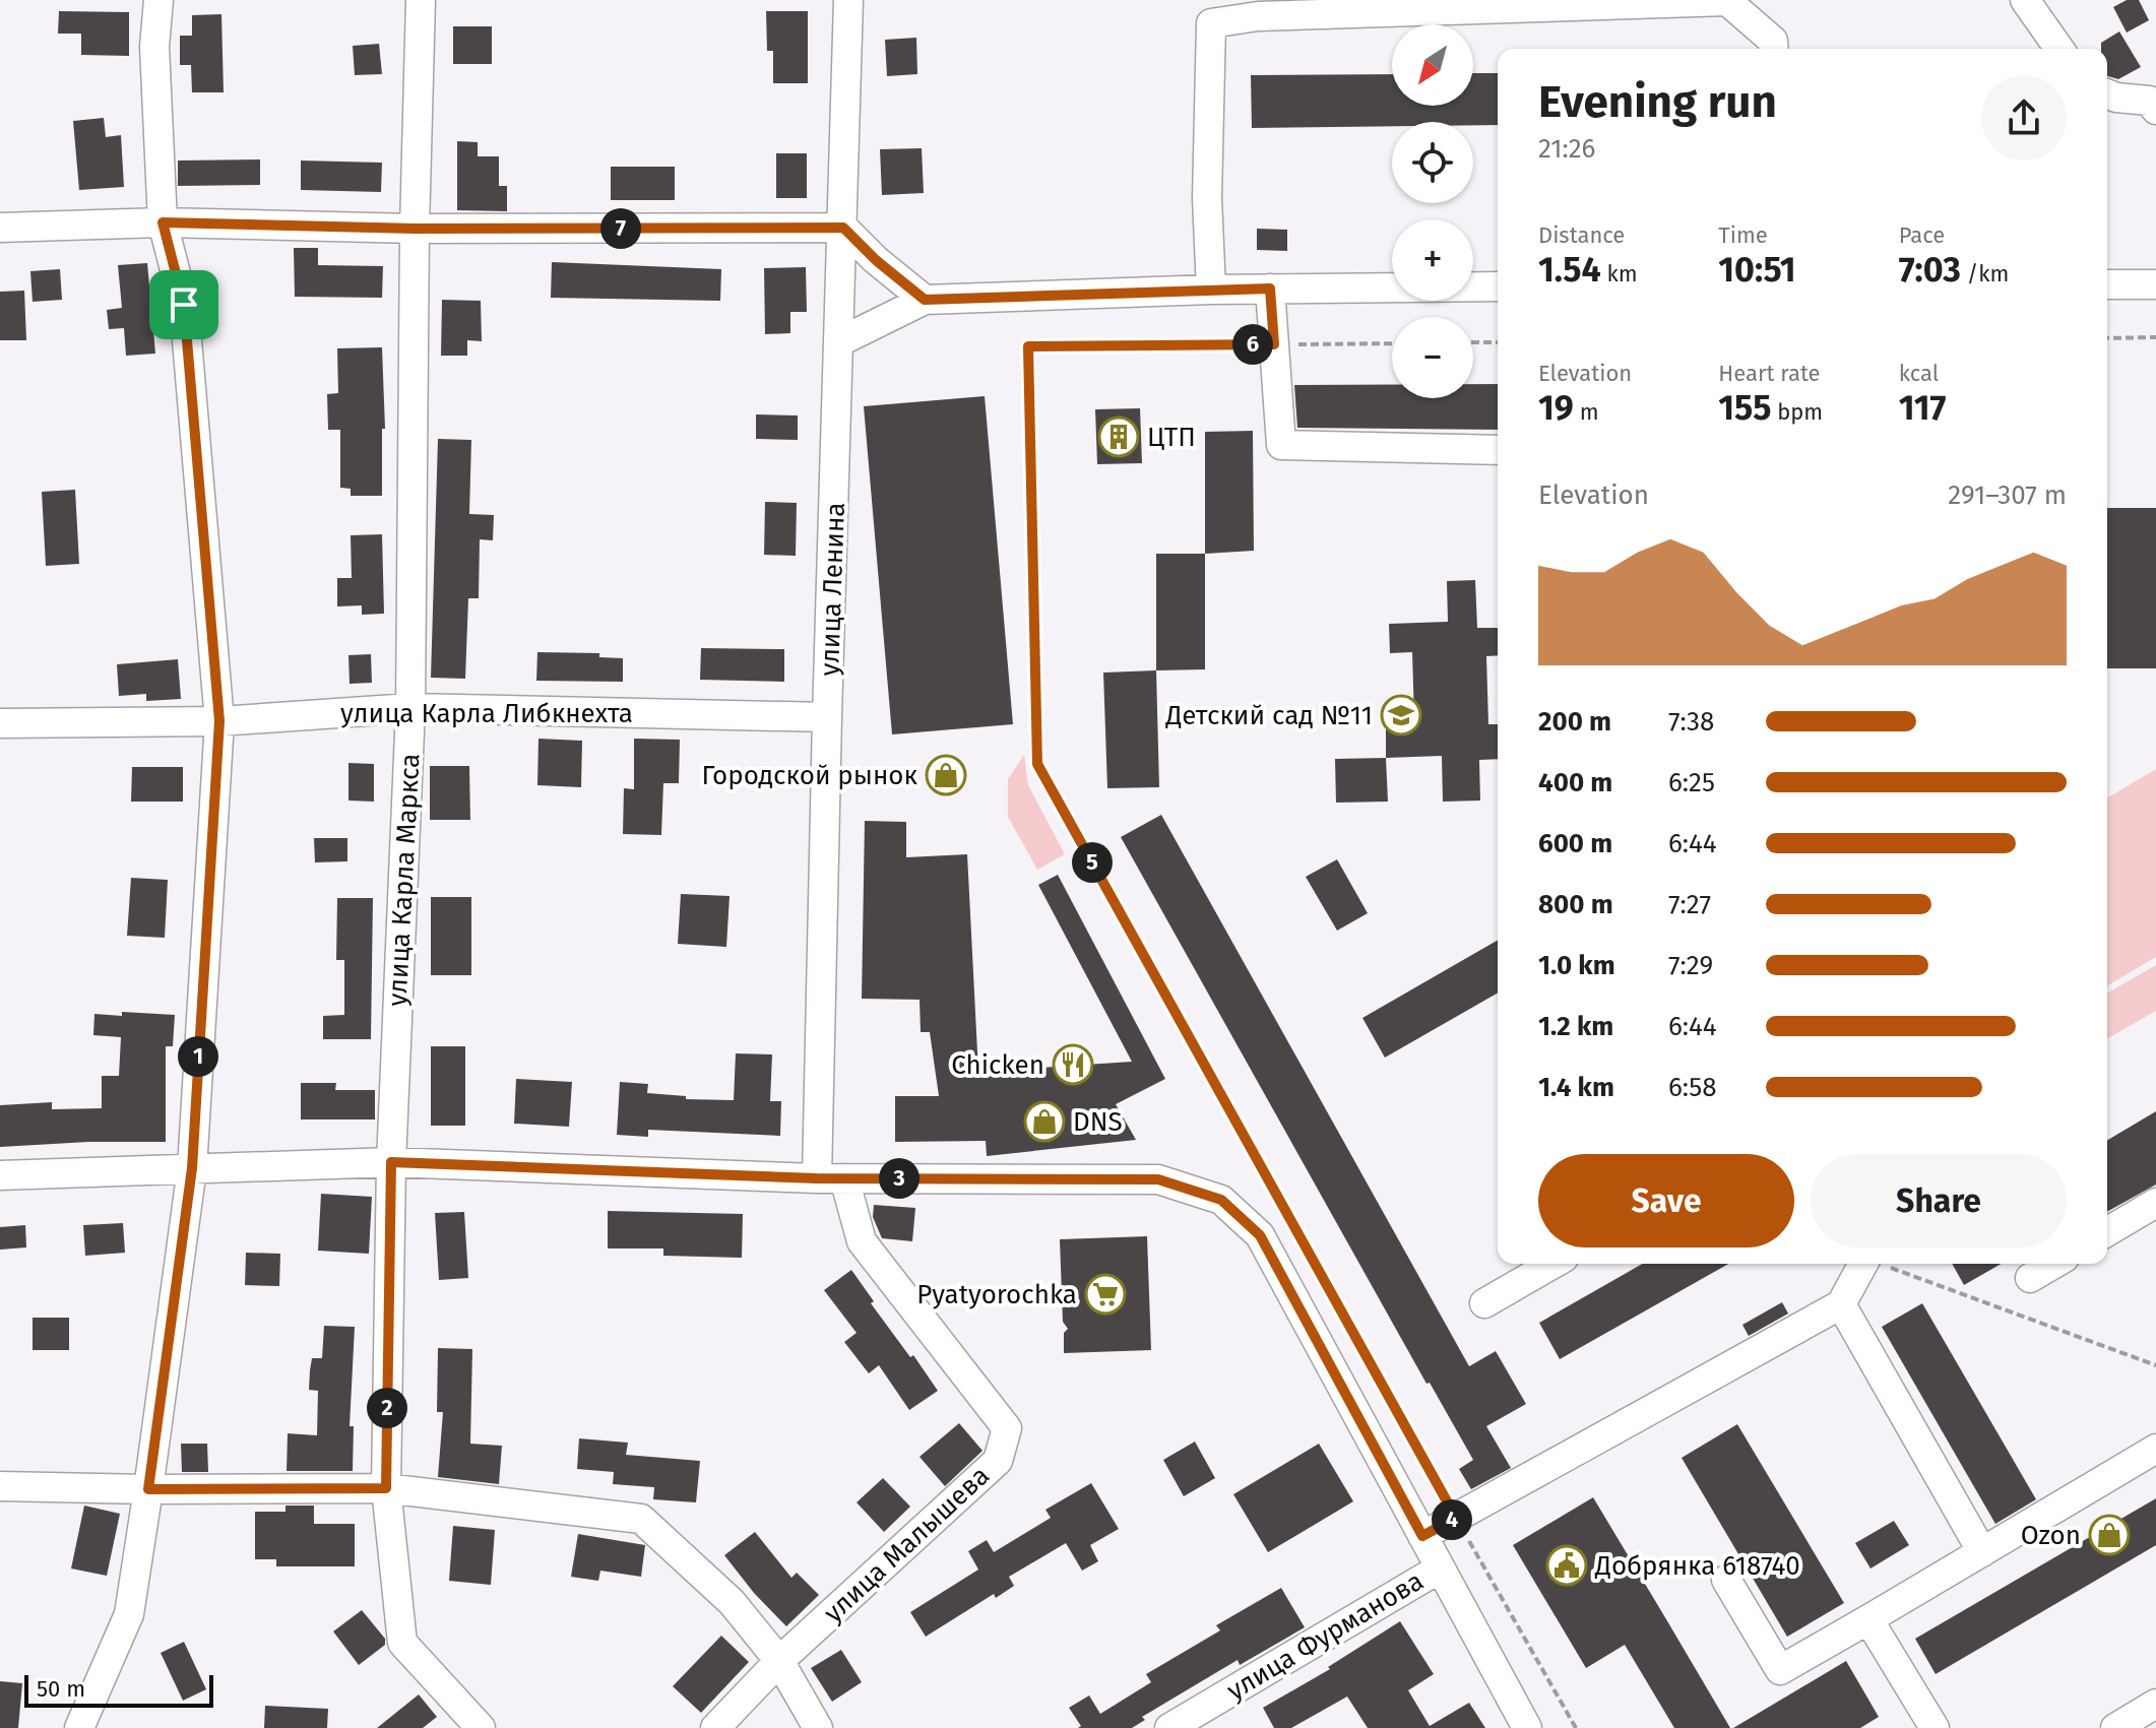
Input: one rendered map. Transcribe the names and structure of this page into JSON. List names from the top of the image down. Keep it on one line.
{"streets":{"street":["улица Ленина","улица Карла Либкнехта","улица Карла Маркса","улица Малышева","улица Фурманова"]},"crossings":[["улица Ленина","улица Карла Либкнехта"],["улица Ленина","улица Малышева"],["улица Карла Либкнехта","улица Карла Маркса"]],"places":{"building":["ЦТП"],"school or university":["Детский сад №11"],"shop":["Городской рынок","DNS","Ozon"],"restaurant":["Chicken"],"supermarket":["Pyatyorochka"],"public building":["Добрянка 618740"]},"scale_bar":"50 m","north":"bottom left","page":{"map_buttons":["+","−"],"heading":["Evening run","21:26"],"stats":[["Distance","1.54 km"],["Time","10:51"],["Pace","7:03 /km"],["Elevation","19 m"],["Heart rate","155 bpm"],["kcal","117"]],"pins":["7","6","5","1","3","2","4"],"chart":["Elevation","291–307 m"],"list":[{"name":"200 m","note":"7:38"},{"name":"400 m","note":"6:25"},{"name":"600 m","note":"6:44"},{"name":"800 m","note":"7:27"},{"name":"1.0 km","note":"7:29"},{"name":"1.2 km","note":"6:44"},{"name":"1.4 km","note":"6:58"}],"buttons":["Save","Share"],"scale":"50 m"}}
